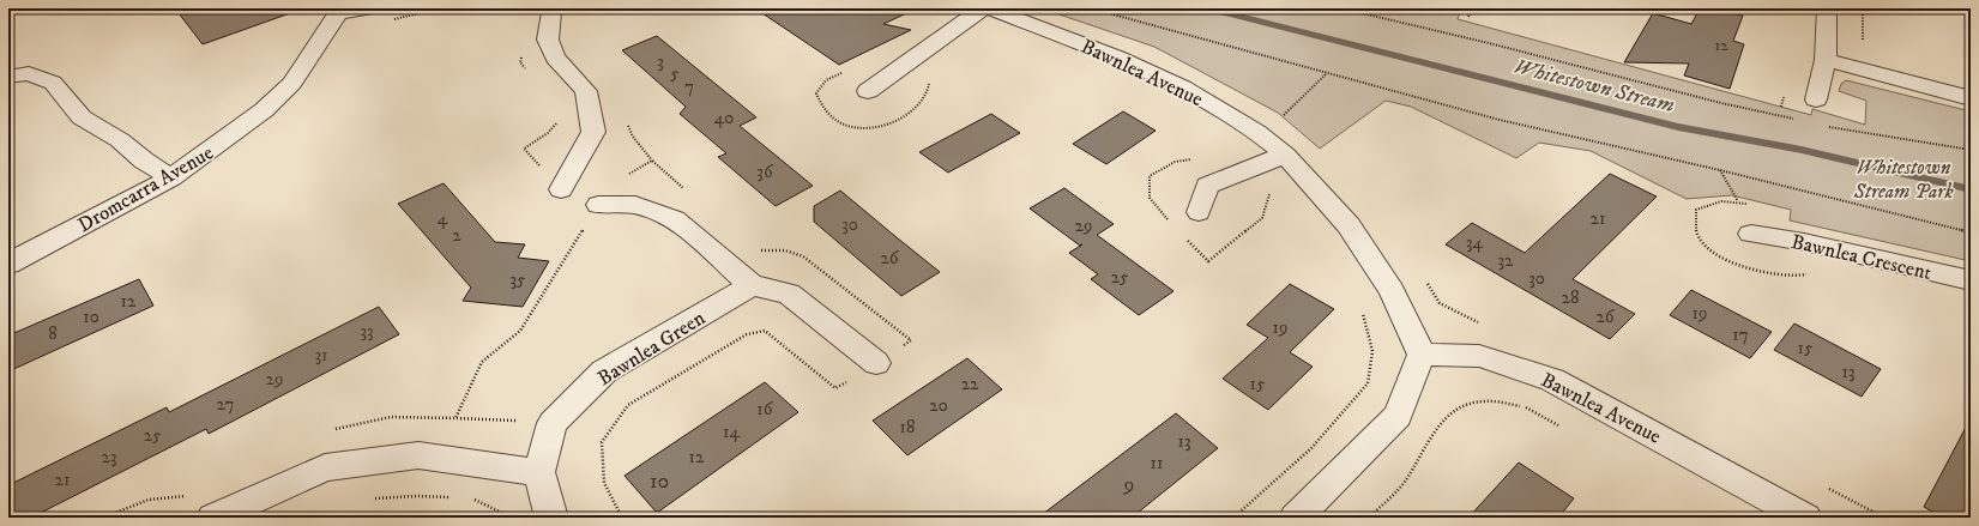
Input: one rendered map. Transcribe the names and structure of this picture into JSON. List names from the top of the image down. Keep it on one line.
{"streets":{"street":["Bawnlea Avenue","Dromcarra Avenue","Bawnlea Crescent","Bawnlea Green"]},"water":["Whitestown Stream"],"parks":["Whitestown Stream Park"],"house_numbers":["12","3","5","7","40","36","4","21","30","29","2","34","26","32","25","30","35","28","12","19","10","26","19","33","8","17","15","31","13","29","22","15","27","20","16","18","14","25","13","23","12","11","21","10","9"]}
